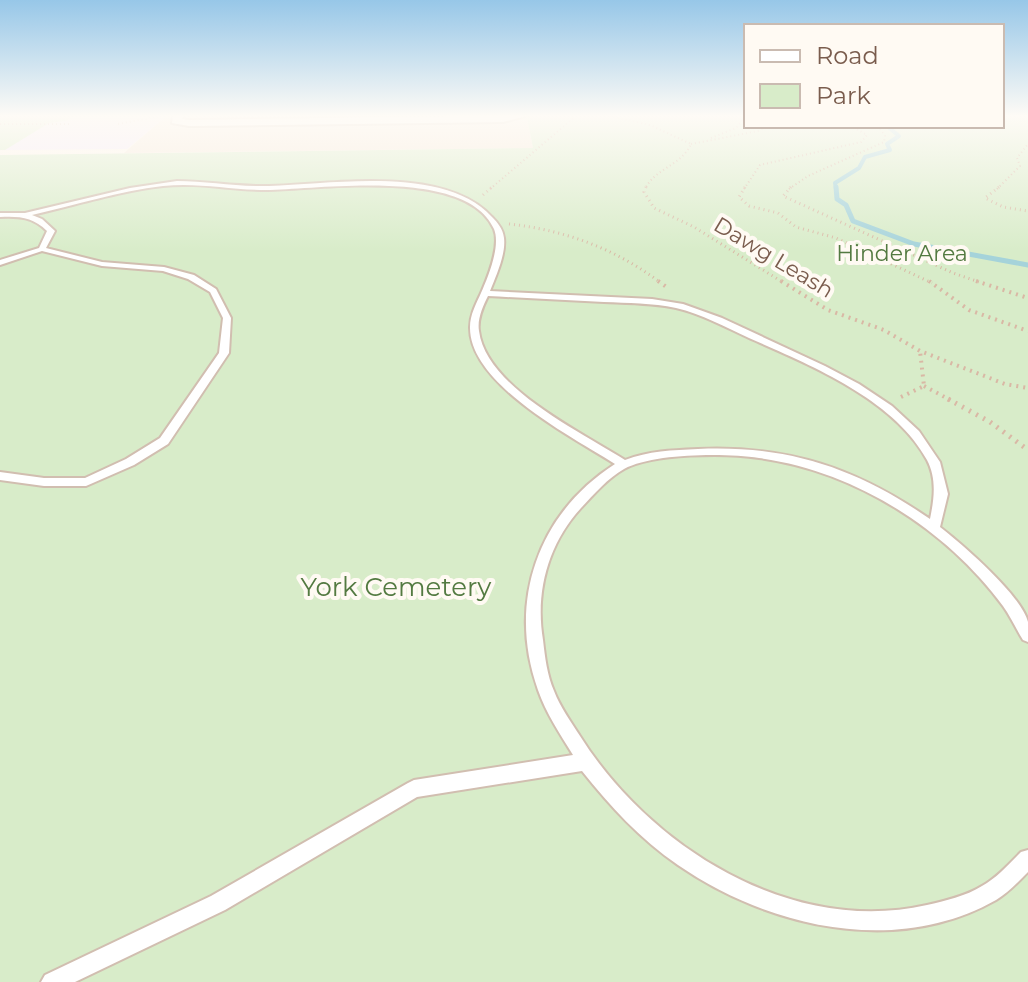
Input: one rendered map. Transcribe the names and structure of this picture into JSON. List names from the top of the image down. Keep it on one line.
{"streets":{"path":["Dawg Leash"]},"parks":["Hinder Area","York Cemetery"],"legend":["Road","Park"]}
